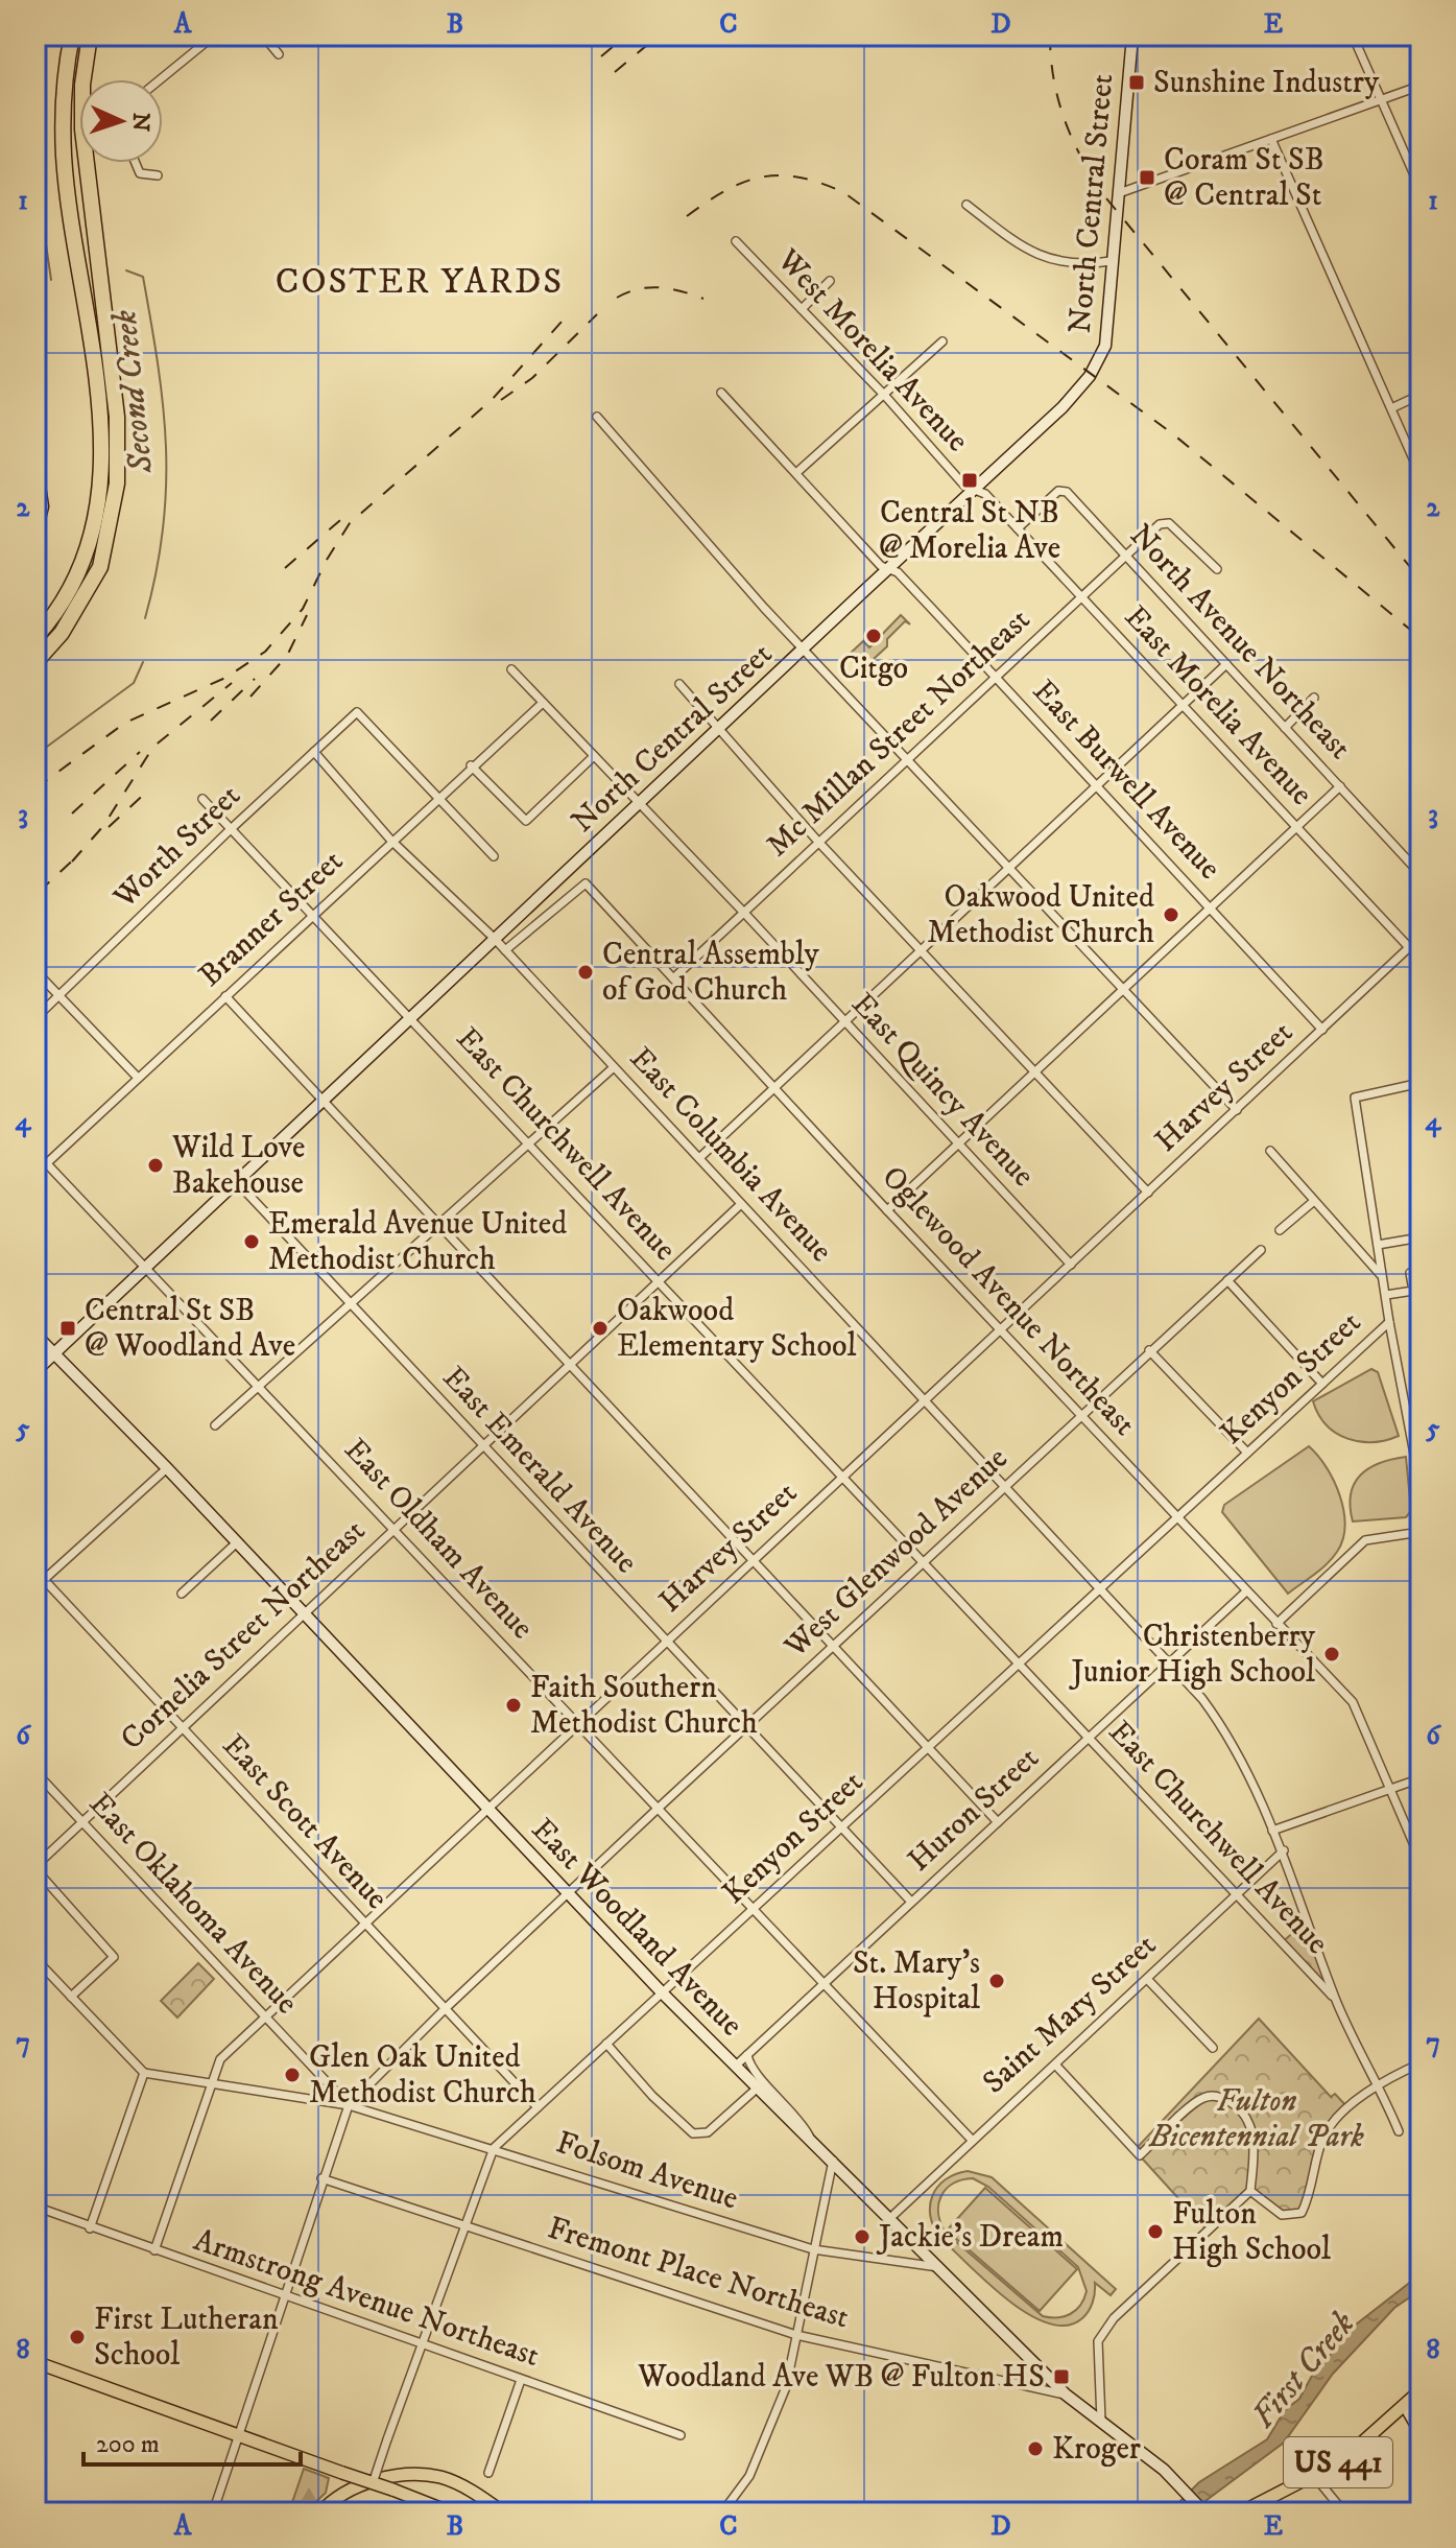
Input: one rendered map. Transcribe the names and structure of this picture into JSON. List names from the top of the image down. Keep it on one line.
{"streets":{"main road":["North Central Street","East Woodland Avenue","US 441"],"street":["West Morelia Avenue","North Avenue Northeast","East Morelia Avenue","Mc Millan Street Northeast","East Burwell Avenue","Worth Street","Branner Street","Harvey Street","East Quincy Avenue","East Churchwell Avenue","East Columbia Avenue","Oglewood Avenue Northeast","Kenyon Street","East Emerald Avenue","East Oldham Avenue","West Glenwood Avenue","Cornelia Street Northeast","Huron Street","East Scott Avenue","East Oklahoma Avenue","Saint Mary Street","Folsom Avenue","Fremont Place Northeast","Armstrong Avenue Northeast"]},"crossings":[["North Central Street","West Morelia Avenue"],["North Central Street","East Morelia Avenue"],["North Central Street","East Burwell Avenue"],["North Central Street","East Quincy Avenue"],["North Central Street","East Churchwell Avenue"],["North Central Street","East Columbia Avenue"],["North Central Street","East Emerald Avenue"],["North Central Street","East Oldham Avenue"],["North Central Street","East Woodland Avenue"],["West Morelia Avenue","East Morelia Avenue"],["North Avenue Northeast","East Morelia Avenue"],["North Avenue Northeast","Mc Millan Street Northeast"],["East Morelia Avenue","Mc Millan Street Northeast"],["East Morelia Avenue","Harvey Street"],["Mc Millan Street Northeast","East Burwell Avenue"],["Mc Millan Street Northeast","East Quincy Avenue"],["Mc Millan Street Northeast","Oglewood Avenue Northeast"],["East Burwell Avenue","Harvey Street"],["Worth Street","Branner Street"],["Worth Street","East Churchwell Avenue"],["Worth Street","East Columbia Avenue"],["Branner Street","East Quincy Avenue"],["Branner Street","East Churchwell Avenue"],["Branner Street","East Columbia Avenue"],["Branner Street","East Oldham Avenue"],["Harvey Street","East Quincy Avenue"],["Harvey Street","East Churchwell Avenue"],["Harvey Street","East Columbia Avenue"],["Harvey Street","Oglewood Avenue Northeast"],["Harvey Street","East Emerald Avenue"],["Harvey Street","East Oldham Avenue"],["Harvey Street","East Scott Avenue"],["Harvey Street","East Oklahoma Avenue"],["Harvey Street","East Woodland Avenue"],["Harvey Street","Folsom Avenue"],["Harvey Street","Armstrong Avenue Northeast"],["East Churchwell Avenue","East Columbia Avenue"],["East Churchwell Avenue","Kenyon Street"],["East Churchwell Avenue","West Glenwood Avenue"],["East Churchwell Avenue","Cornelia Street Northeast"],["East Churchwell Avenue","Huron Street"],["East Churchwell Avenue","Saint Mary Street"],["East Columbia Avenue","Oglewood Avenue Northeast"],["East Columbia Avenue","Kenyon Street"],["East Columbia Avenue","West Glenwood Avenue"],["East Columbia Avenue","Cornelia Street Northeast"],["East Columbia Avenue","Huron Street"],["East Columbia Avenue","Saint Mary Street"],["Oglewood Avenue Northeast","Kenyon Street"],["Oglewood Avenue Northeast","West Glenwood Avenue"],["Oglewood Avenue Northeast","Huron Street"],["Kenyon Street","East Emerald Avenue"],["Kenyon Street","East Oldham Avenue"],["Kenyon Street","East Scott Avenue"],["Kenyon Street","East Woodland Avenue"],["Kenyon Street","Folsom Avenue"],["Kenyon Street","Fremont Place Northeast"],["Kenyon Street","Armstrong Avenue Northeast"],["East Emerald Avenue","West Glenwood Avenue"],["East Emerald Avenue","Cornelia Street Northeast"],["East Emerald Avenue","Huron Street"],["East Oldham Avenue","West Glenwood Avenue"],["East Oldham Avenue","Cornelia Street Northeast"],["East Oldham Avenue","Huron Street"],["East Oldham Avenue","Saint Mary Street"],["West Glenwood Avenue","East Scott Avenue"],["West Glenwood Avenue","East Oklahoma Avenue"],["West Glenwood Avenue","East Woodland Avenue"],["West Glenwood Avenue","Folsom Avenue"],["West Glenwood Avenue","Fremont Place Northeast"],["West Glenwood Avenue","Armstrong Avenue Northeast"],["Cornelia Street Northeast","East Scott Avenue"],["Cornelia Street Northeast","East Oklahoma Avenue"],["Cornelia Street Northeast","East Woodland Avenue"],["Huron Street","East Woodland Avenue"],["East Oklahoma Avenue","Folsom Avenue"],["East Woodland Avenue","Saint Mary Street"],["East Woodland Avenue","Folsom Avenue"],["East Woodland Avenue","Fremont Place Northeast"]],"districts":["COSTER YARDS"],"water":["Second Creek","First Creek"],"parks":["Fulton Bicentennial Park"],"places":{"transit":["Sunshine Industry","Coram St SB @ Central St","Central St NB @ Morelia Ave","Central St SB @ Woodland Ave","Woodland Ave WB @ Fulton HS"],"other":["Citgo","Oakwood United Methodist Church","Central Assembly of God Church","Wild Love Bakehouse","Emerald Avenue United Methodist Church","Oakwood Elementary School","Christenberry Junior High School","Faith Southern Methodist Church","St. Mary's Hospital","Glen Oak United Methodist Church","Fulton High School","Jackie's Dream","First Lutheran School","Kroger"]},"scale_bar":"200 m","north":"right","grid":{"columns":["A","B","C","D","E"],"rows":["1","2","3","4","5","6","7","8"]}}
